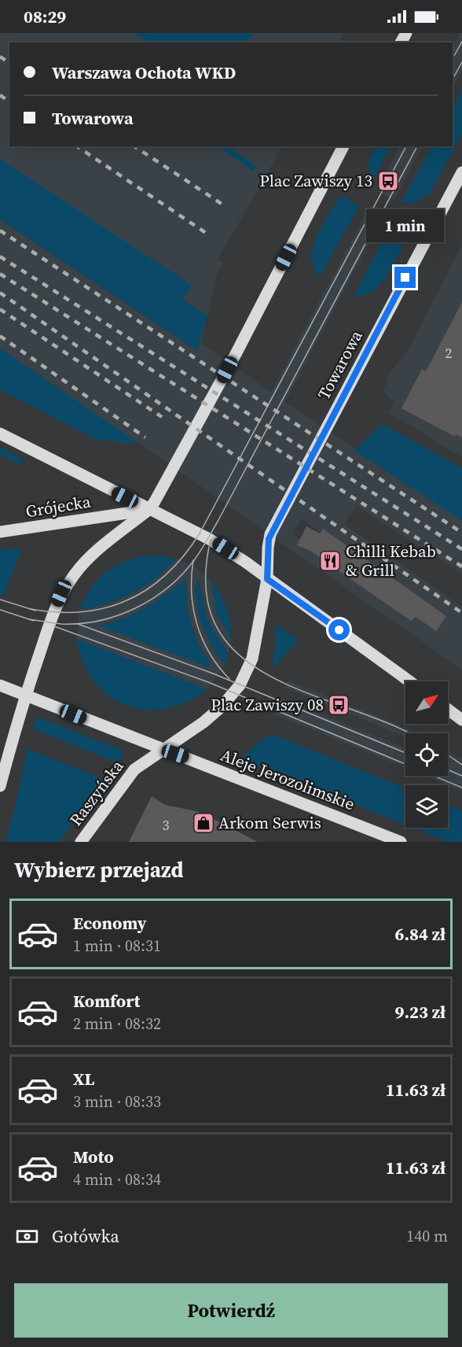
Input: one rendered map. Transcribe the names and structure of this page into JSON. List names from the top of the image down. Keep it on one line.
{"streets":{"main road":["Towarowa","Grójecka","Aleje Jerozolimskie","Raszyńska"]},"crossings":[["Towarowa","Raszyńska"],["Aleje Jerozolimskie","Raszyńska"]],"places":{"bus stop":["Plac Zawiszy 13","Plac Zawiszy 08"],"restaurant":["Chilli Kebab & Grill"],"shop":["Arkom Serwis"]},"house_numbers":["2","3"],"north":"top right","page":{"status":"08:29","banner":["Warszawa Ochota WKD","Towarowa"],"bubble":"1 min","heading":"Wybierz przejazd","list":[{"name":"Economy","note":"1 min · 08:31","value":"6.84 zł"},{"name":"Komfort","note":"2 min · 08:32","value":"9.23 zł"},{"name":"XL","note":"3 min · 08:33","value":"11.63 zł"},{"name":"Moto","note":"4 min · 08:34","value":"11.63 zł"}],"pay":["Gotówka","140 m"],"buttons":"Potwierdź"}}
